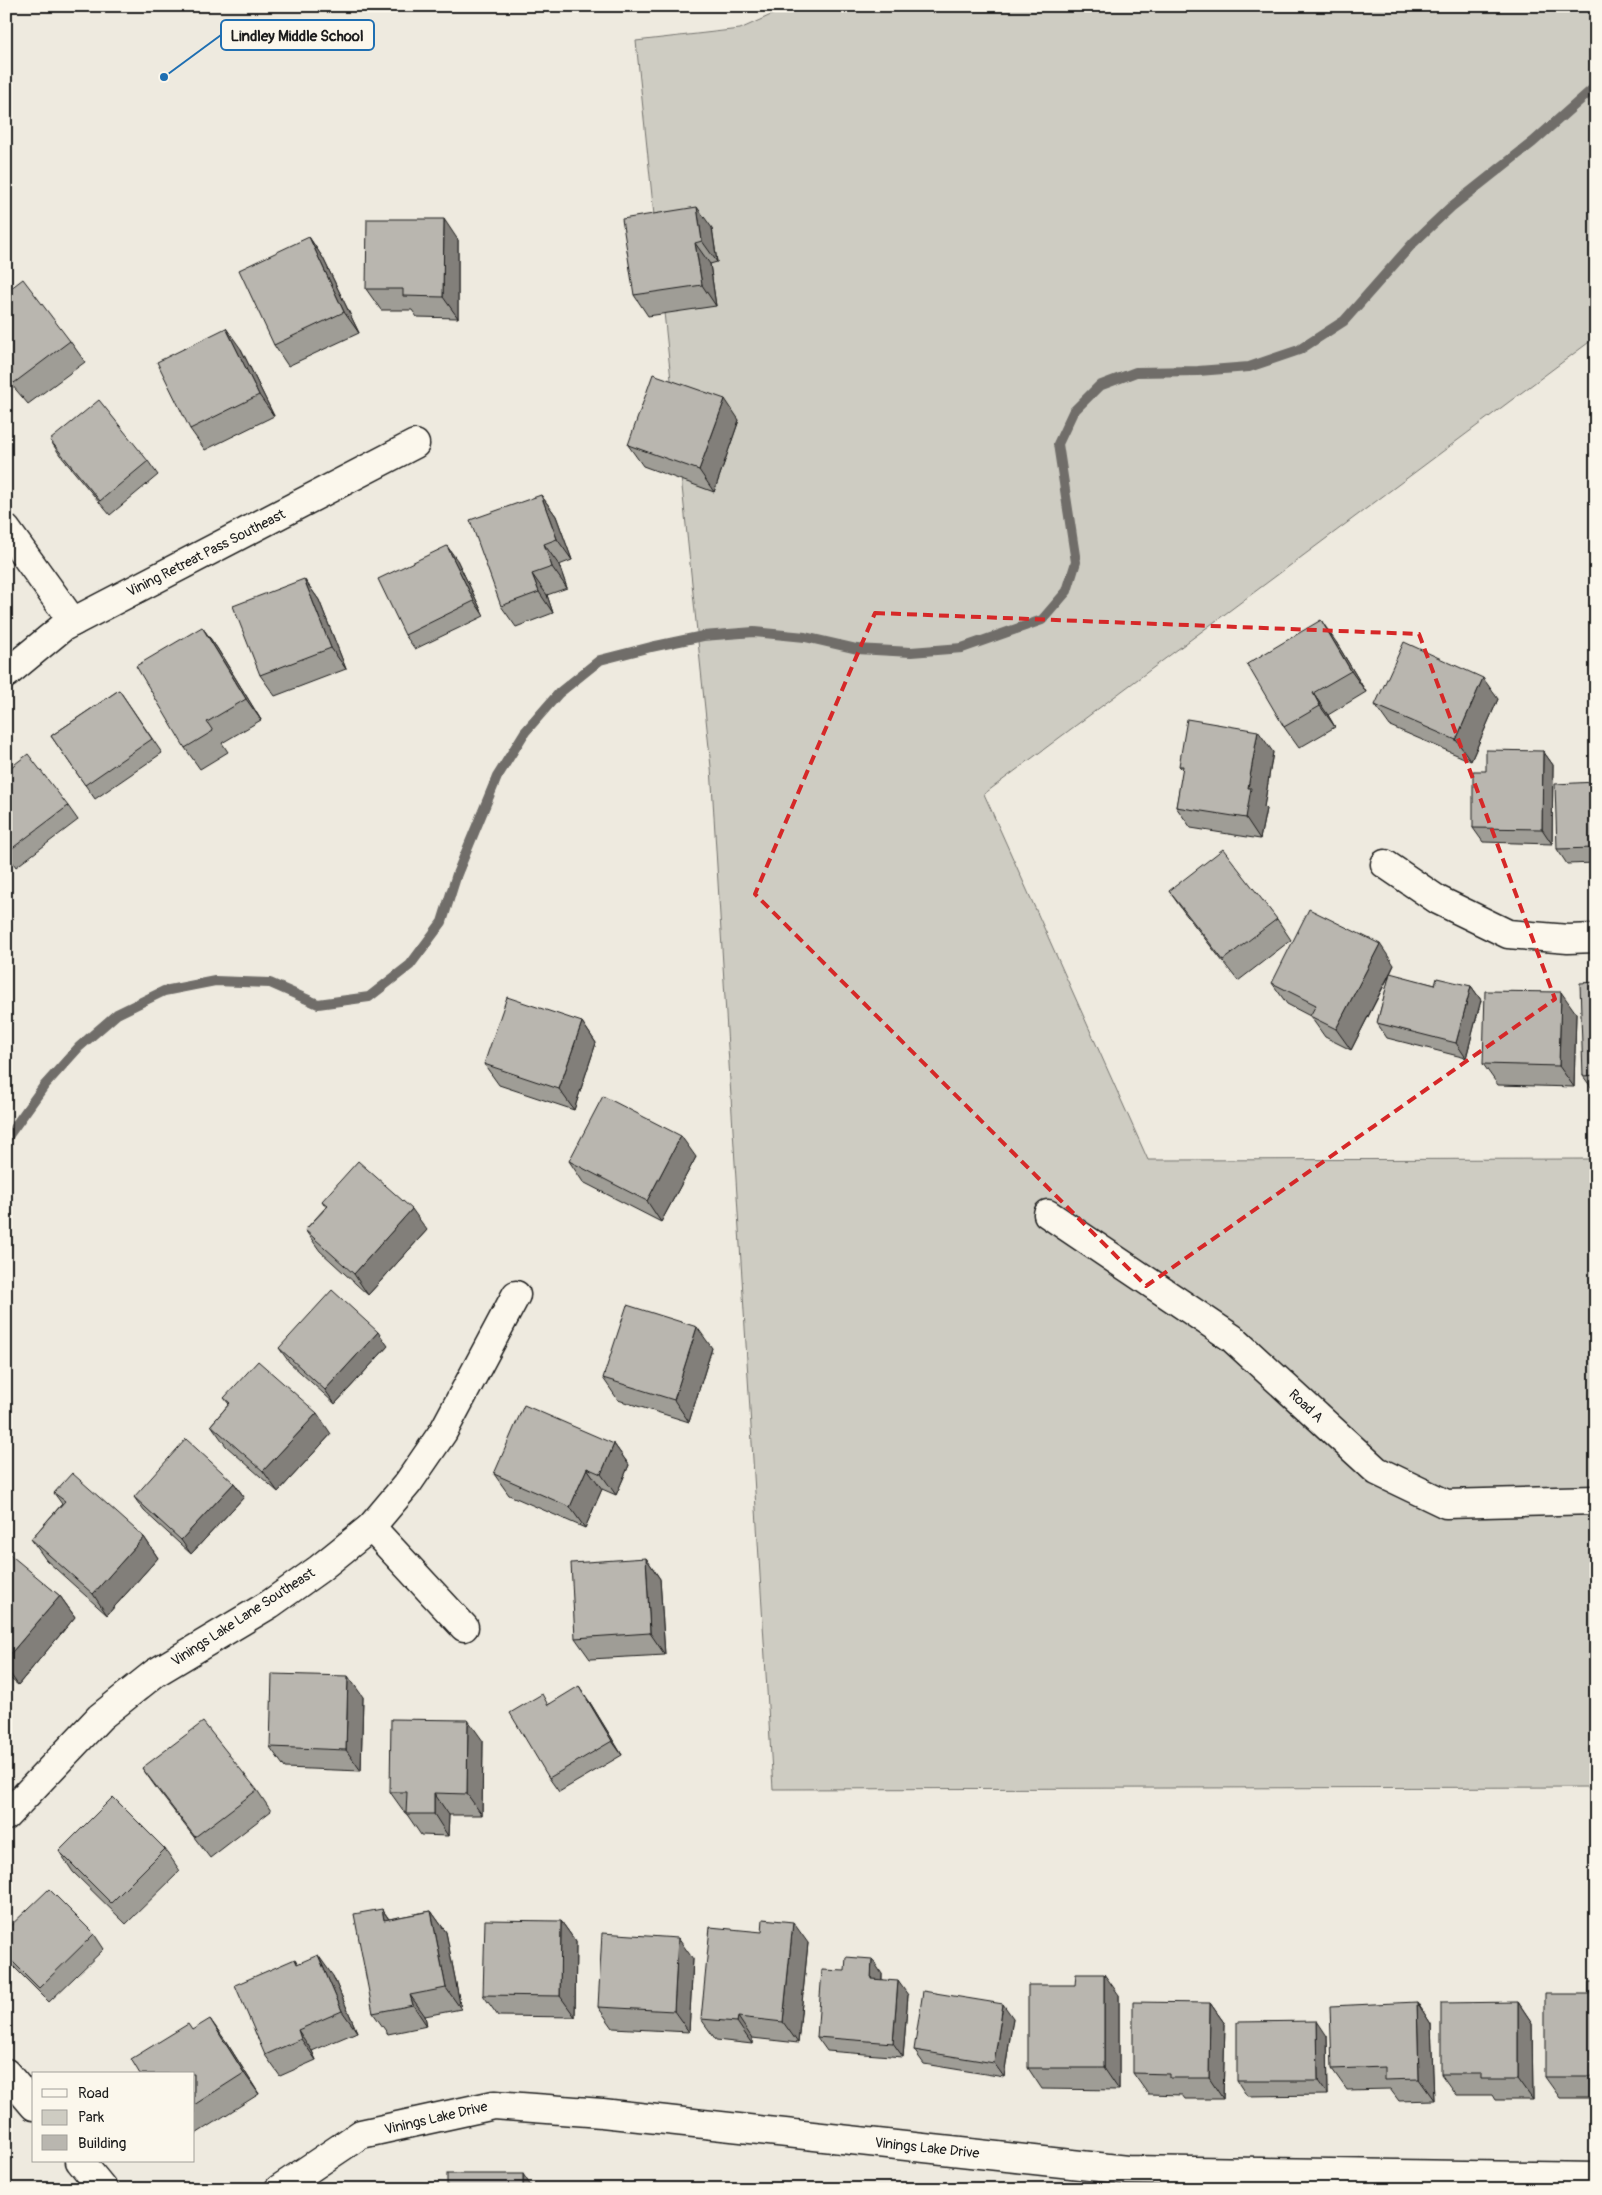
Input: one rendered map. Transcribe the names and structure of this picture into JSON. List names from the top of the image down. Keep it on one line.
{"streets":{"street":["Vining Retreat Pass Southeast","Road A","Vinings Lake Lane Southeast","Vinings Lake Drive"]},"places":["Lindley Middle School"],"legend":["Road","Park","Building"]}
